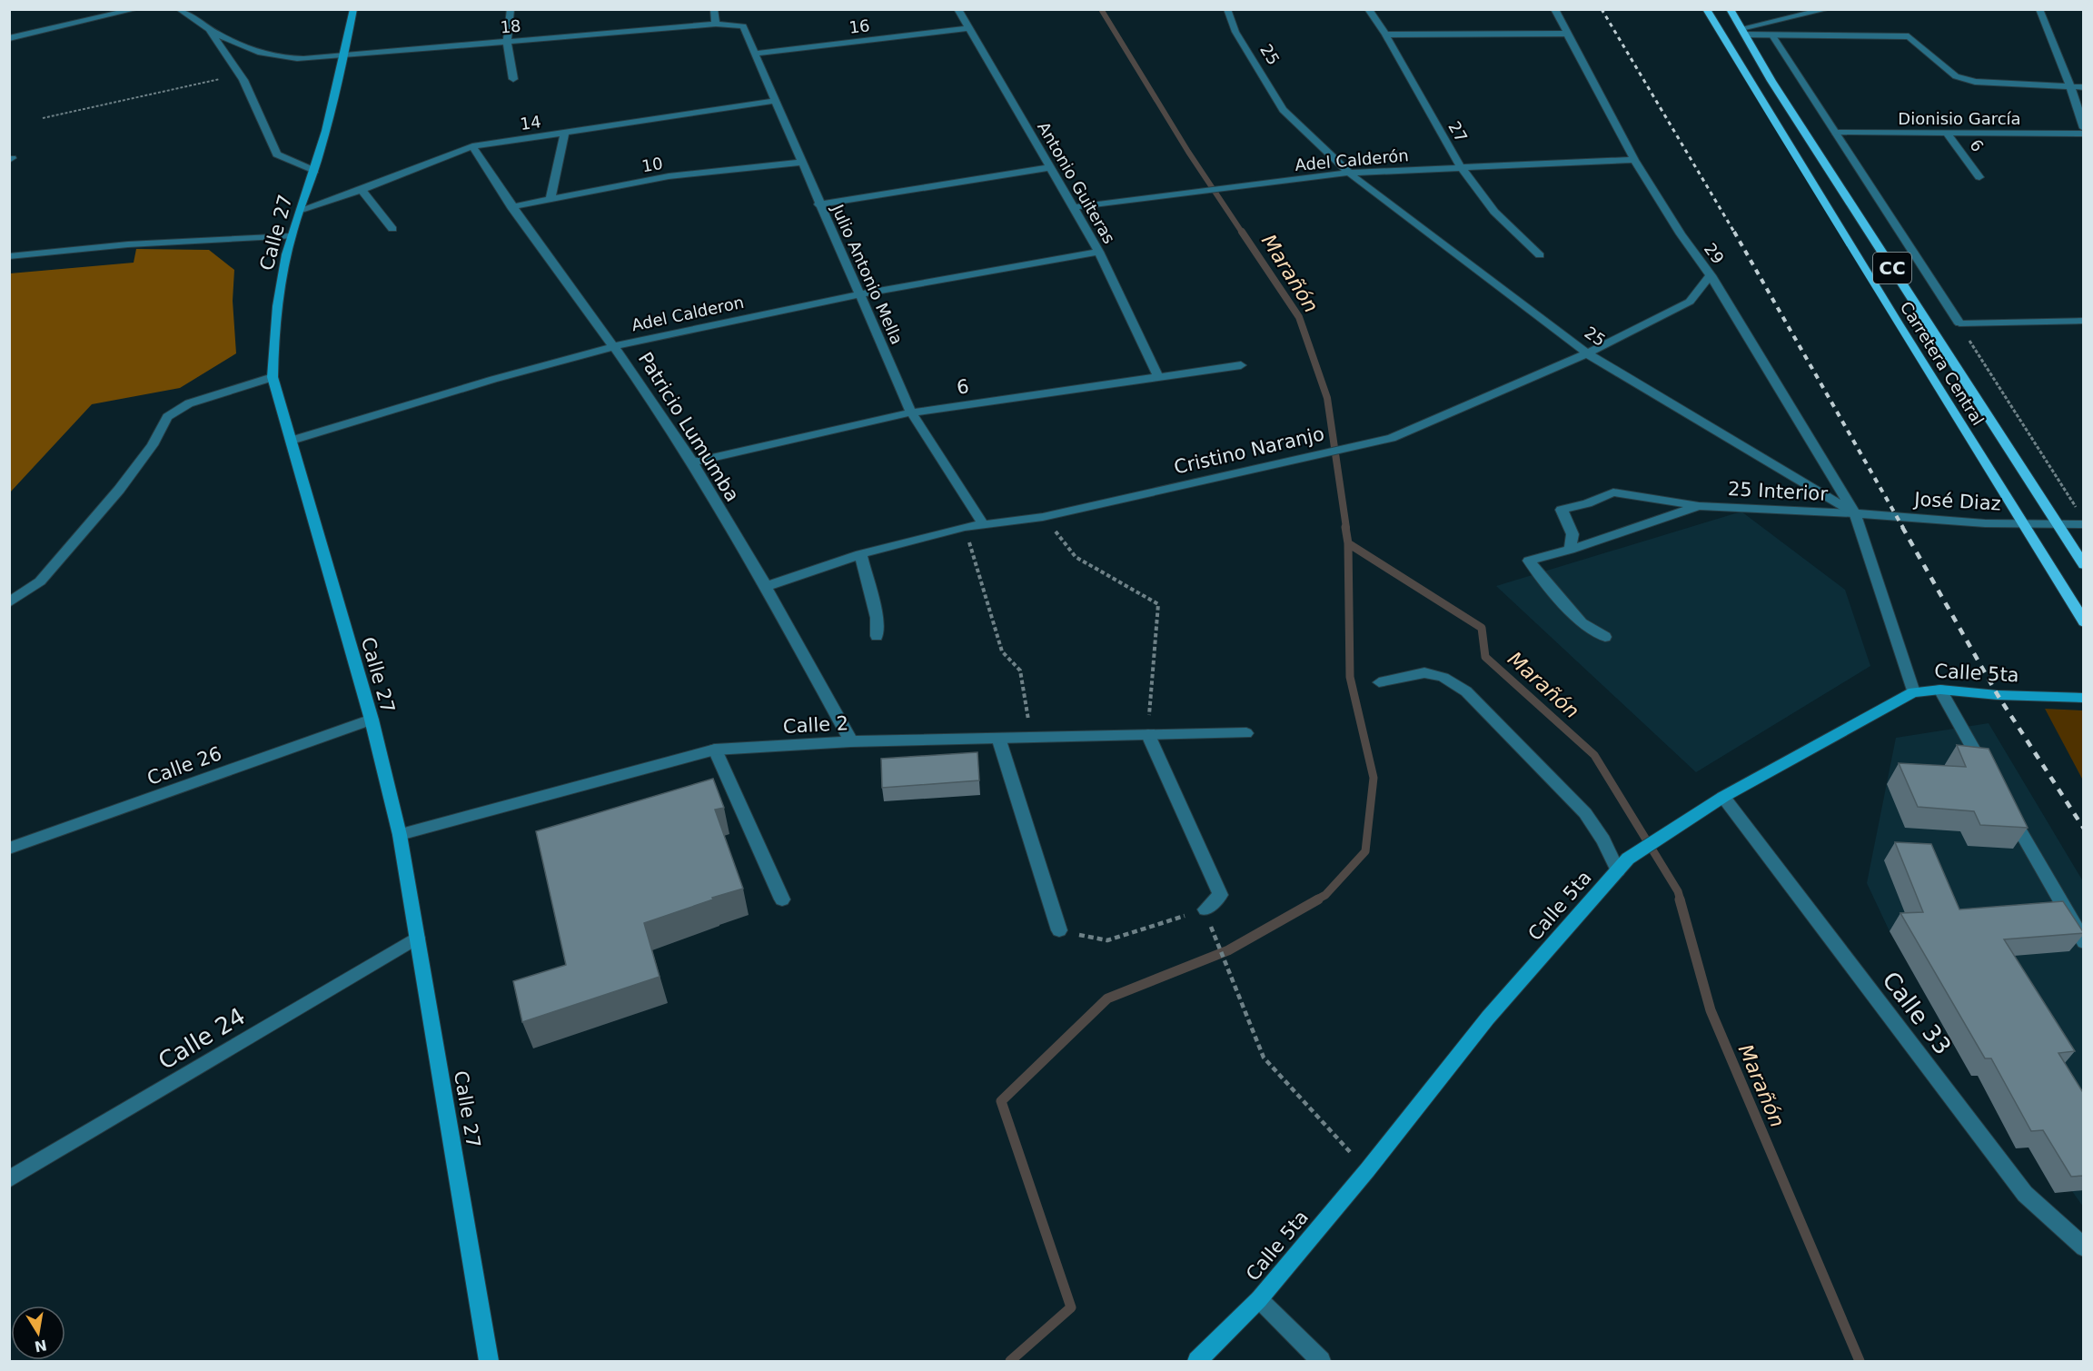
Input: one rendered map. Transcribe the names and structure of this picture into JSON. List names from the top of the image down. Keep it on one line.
{"streets":{"main road":["Calle 27","CC","Carretera Central","Calle 5ta"],"street":["18","16","25","Dionisio García","14","27","6","Adel Calderón","10","Antonio Guiteras","29","Julio Antonio Mella","Adel Calderon","Patricio Lumumba","Cristino Naranjo","25 Interior","José Diaz","Calle 2","Calle 26","Calle 33","Calle 24"]},"crossings":[["18","Calle 27"],["18","Julio Antonio Mella"],["16","Antonio Guiteras"],["16","Julio Antonio Mella"],["25","Adel Calderón"],["25","29"],["25","Cristino Naranjo"],["25","25 Interior"],["25","José Diaz"],["Dionisio García","6"],["14","Calle 27"],["14","Julio Antonio Mella"],["14","Patricio Lumumba"],["27","Adel Calderón"],["6","Antonio Guiteras"],["6","Julio Antonio Mella"],["6","Patricio Lumumba"],["Adel Calderón","Antonio Guiteras"],["Adel Calderón","29"],["10","Julio Antonio Mella"],["10","Patricio Lumumba"],["Antonio Guiteras","Adel Calderon"],["Calle 27","Adel Calderon"],["Calle 27","Calle 2"],["Calle 27","Calle 26"],["Calle 27","Calle 24"],["29","Cristino Naranjo"],["29","25 Interior"],["29","José Diaz"],["Julio Antonio Mella","Adel Calderon"],["Julio Antonio Mella","Cristino Naranjo"],["Adel Calderon","Patricio Lumumba"],["Carretera Central","José Diaz"],["Patricio Lumumba","Cristino Naranjo"],["Patricio Lumumba","Calle 2"],["25 Interior","José Diaz"],["Calle 5ta","Calle 33"]],"water":["Marañón"],"north":"bottom"}
